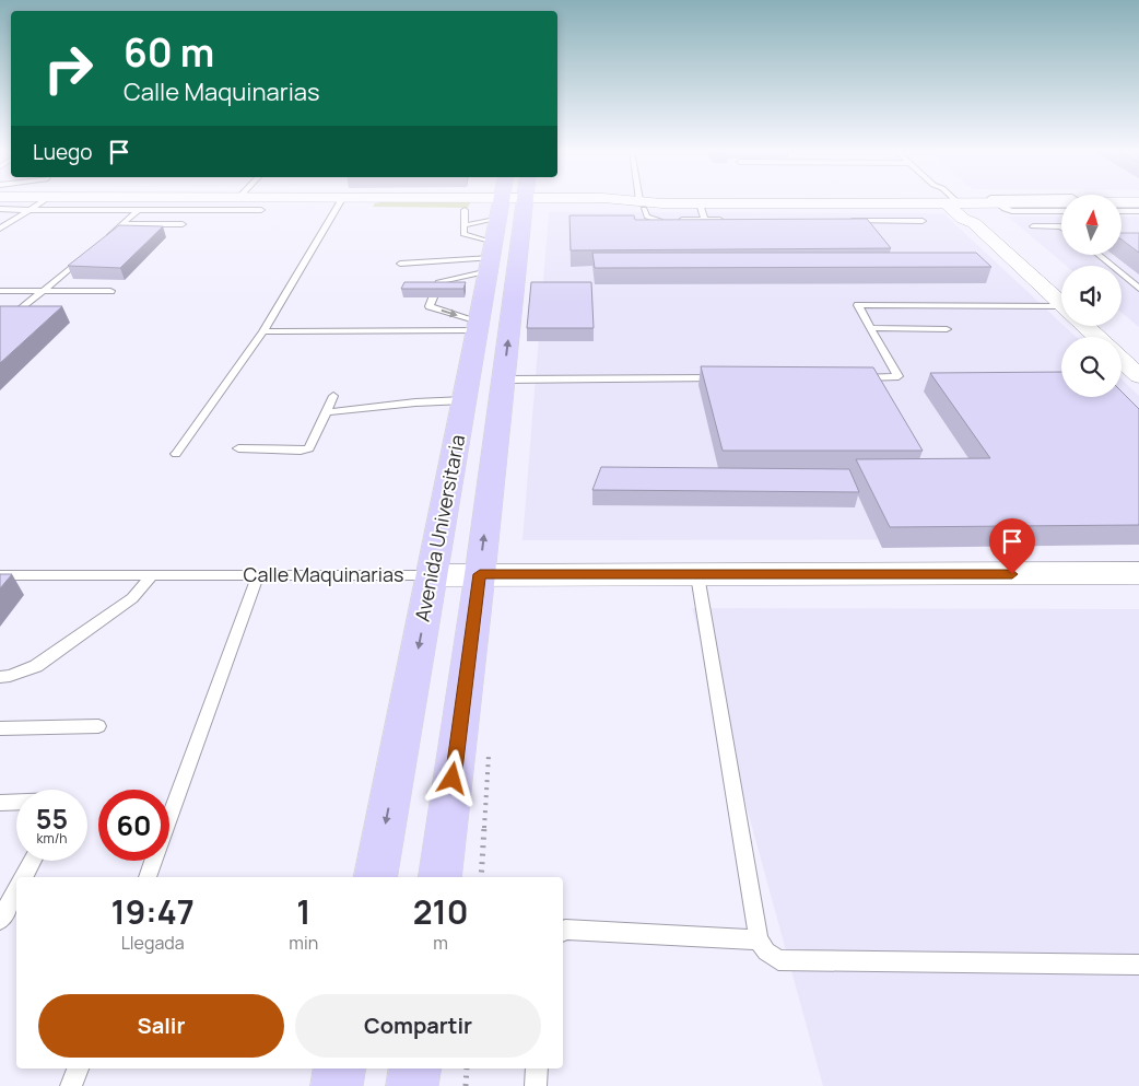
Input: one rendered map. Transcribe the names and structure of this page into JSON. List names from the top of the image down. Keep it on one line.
{"streets":{"main road":["Avenida Universitaria"],"street":["Calle Maquinarias"]},"crossings":[["Avenida Universitaria","Calle Maquinarias"]],"north":"top","page":{"turn":["60 m","Calle Maquinarias"],"then":"Luego","speed":"55 km/h","limit":"60","eta":["19:47","Llegada","1","min","210","m"],"buttons":["Salir","Compartir"]}}
